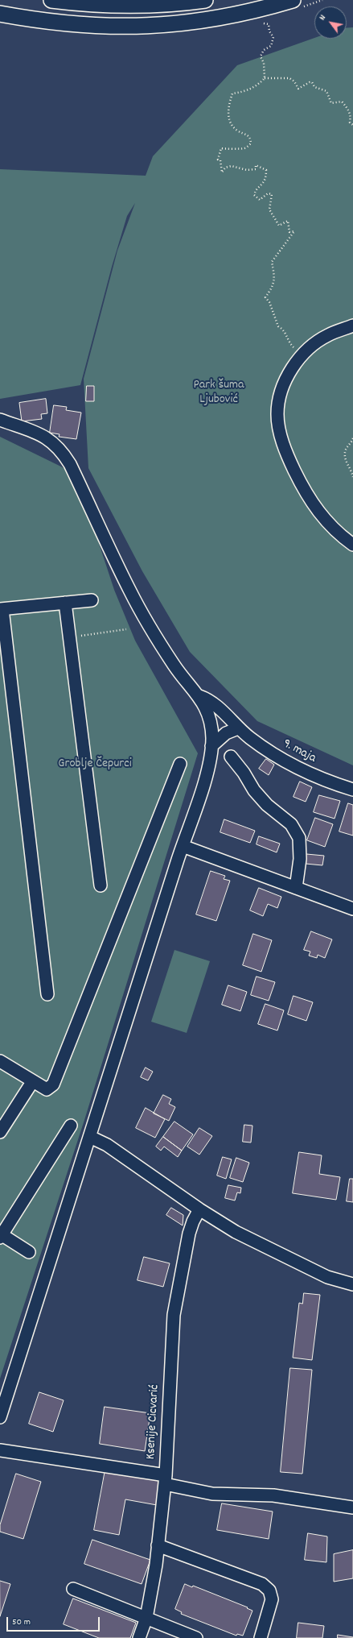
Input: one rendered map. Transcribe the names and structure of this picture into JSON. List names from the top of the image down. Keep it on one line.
{"streets":{"street":["9. maja","Ksenije Cicvarić"]},"parks":["Park šuma Ljubović","Groblje Čepurci"],"scale_bar":"50 m","north":"top left"}
